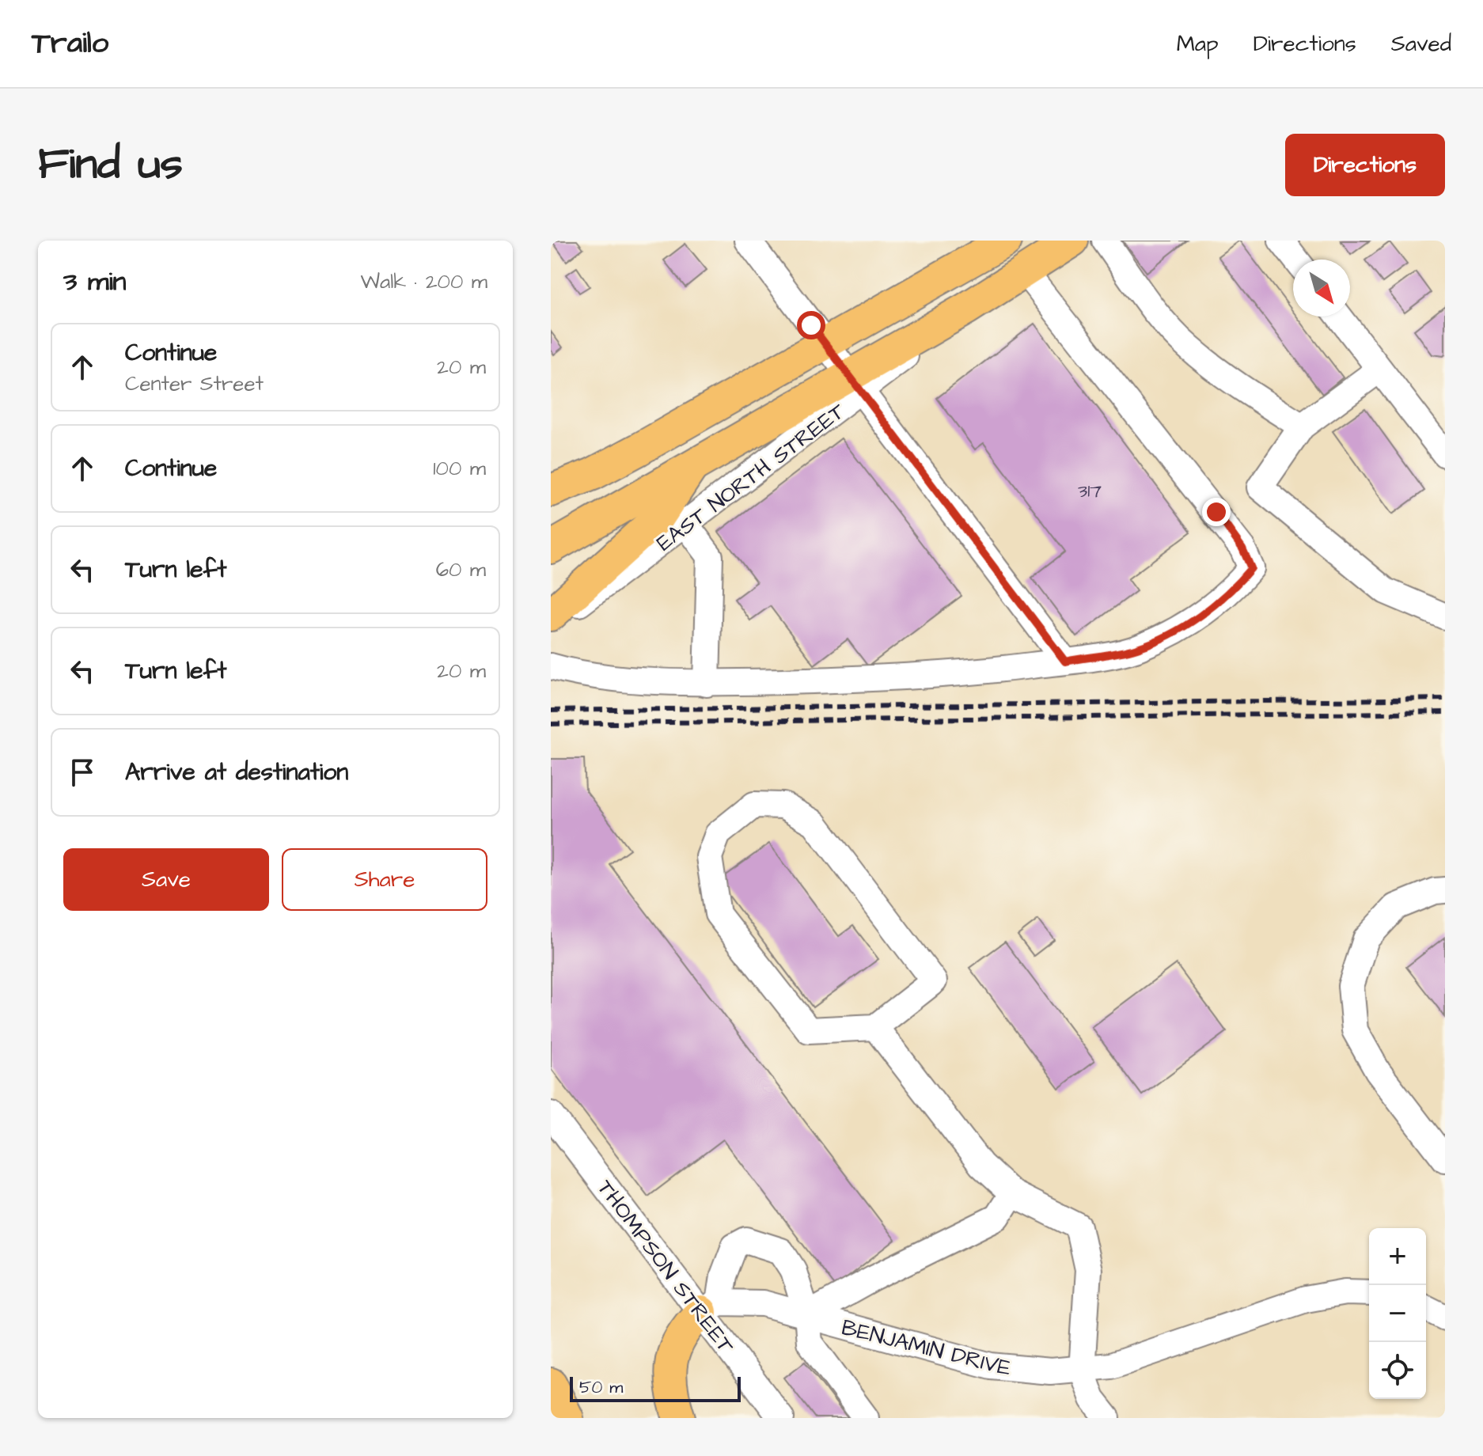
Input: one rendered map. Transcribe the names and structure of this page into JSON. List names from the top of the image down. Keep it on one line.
{"streets":{"street":["EAST NORTH STREET","THOMPSON STREET","BENJAMIN DRIVE"]},"crossings":[["THOMPSON STREET","BENJAMIN DRIVE"]],"house_numbers":["317"],"scale_bar":"50 m","north":"bottom right","page":{"header":"Trailo","nav":["Map","Directions","Saved"],"title":"Find us","buttons":["Directions",["Save","Share"]],"heading":["3 min","Walk · 200 m"],"list":[["Continue","Center Street","20 m"],["Continue","100 m"],["Turn left","60 m"],["Turn left","20 m"],"Arrive at destination"],"map_buttons":["+","−"],"scale":"50 m"}}
